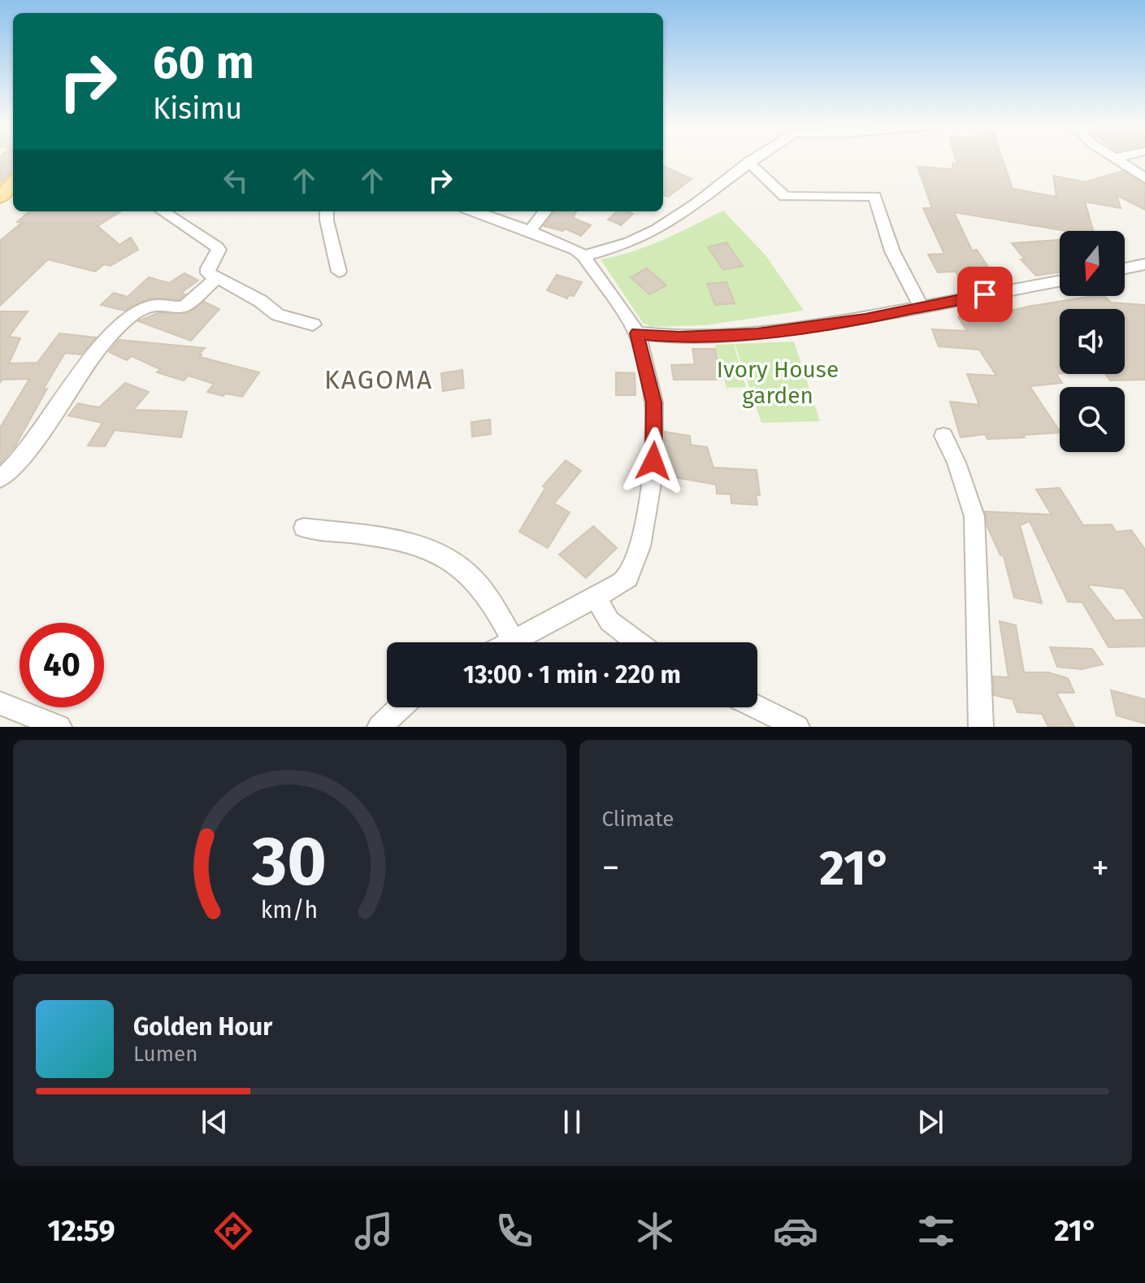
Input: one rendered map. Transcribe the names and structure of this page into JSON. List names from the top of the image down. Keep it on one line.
{"districts":["KAGOMA"],"parks":["Ivory House garden"],"north":"bottom","page":{"turn":["60 m","Kisimu"],"limit":"40","trip":"13:00 · 1 min · 220 m","tile":"Climate","heat":["−","21°","+"],"song":["Golden Hour","Lumen"],"tabs":["12:59","21°"],"gauge":["30","km/h"]}}
